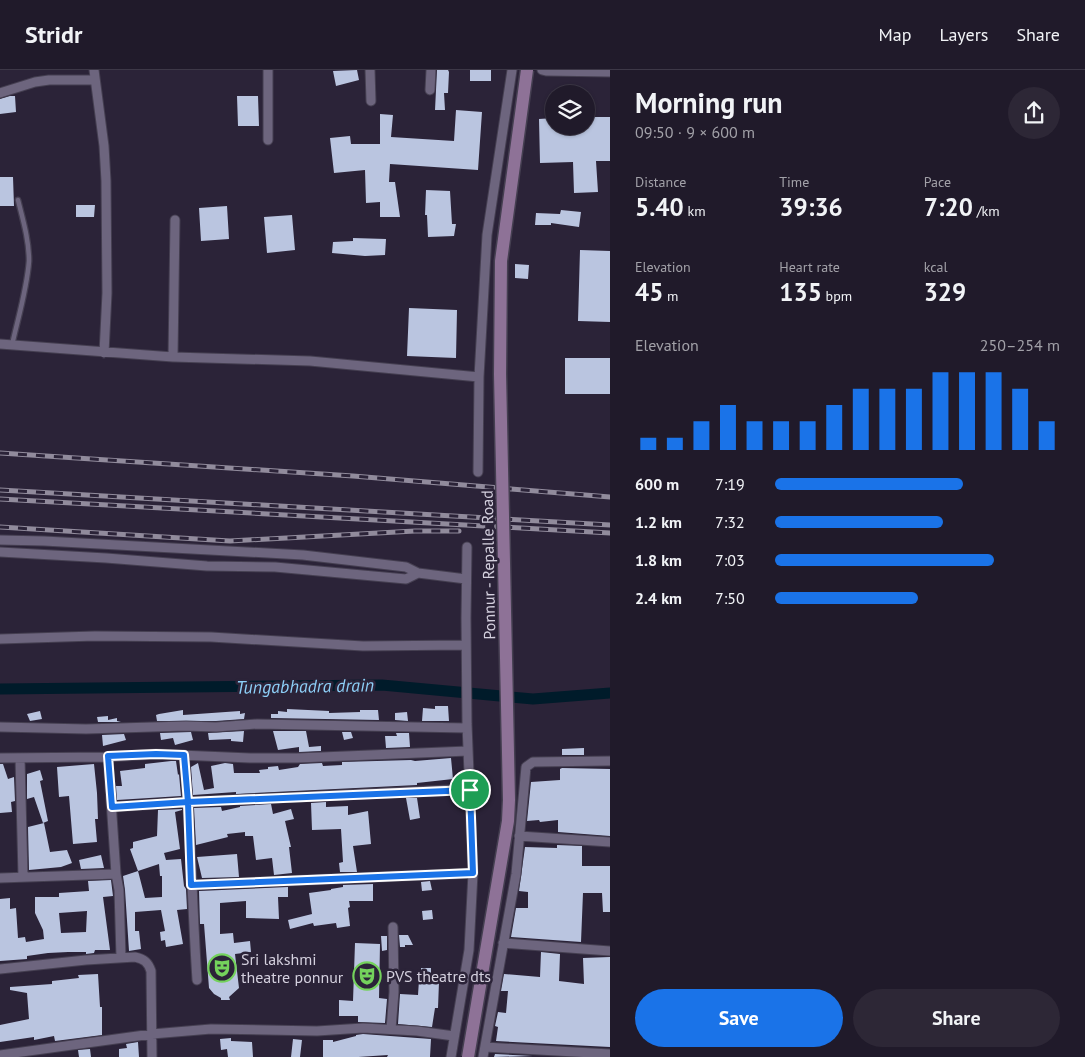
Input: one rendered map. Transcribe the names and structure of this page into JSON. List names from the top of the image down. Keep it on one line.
{"streets":{"main road":["Ponnur - Repalle Road"]},"water":["Tungabhadra drain"],"places":{"theatre":["Sri lakshmi theatre ponnur","PVS theatre dts"]},"page":{"header":"Stridr","nav":["Map","Layers","Share"],"heading":["Morning run","09:50 · 9 × 600 m"],"stats":[["Distance","5.40 km"],["Time","39:36"],["Pace","7:20 /km"],["Elevation","45 m"],["Heart rate","135 bpm"],["kcal","329"]],"chart":["Elevation","250–254 m"],"list":[{"name":"600 m","note":"7:19"},{"name":"1.2 km","note":"7:32"},{"name":"1.8 km","note":"7:03"},{"name":"2.4 km","note":"7:50"}],"buttons":["Save","Share"]}}
